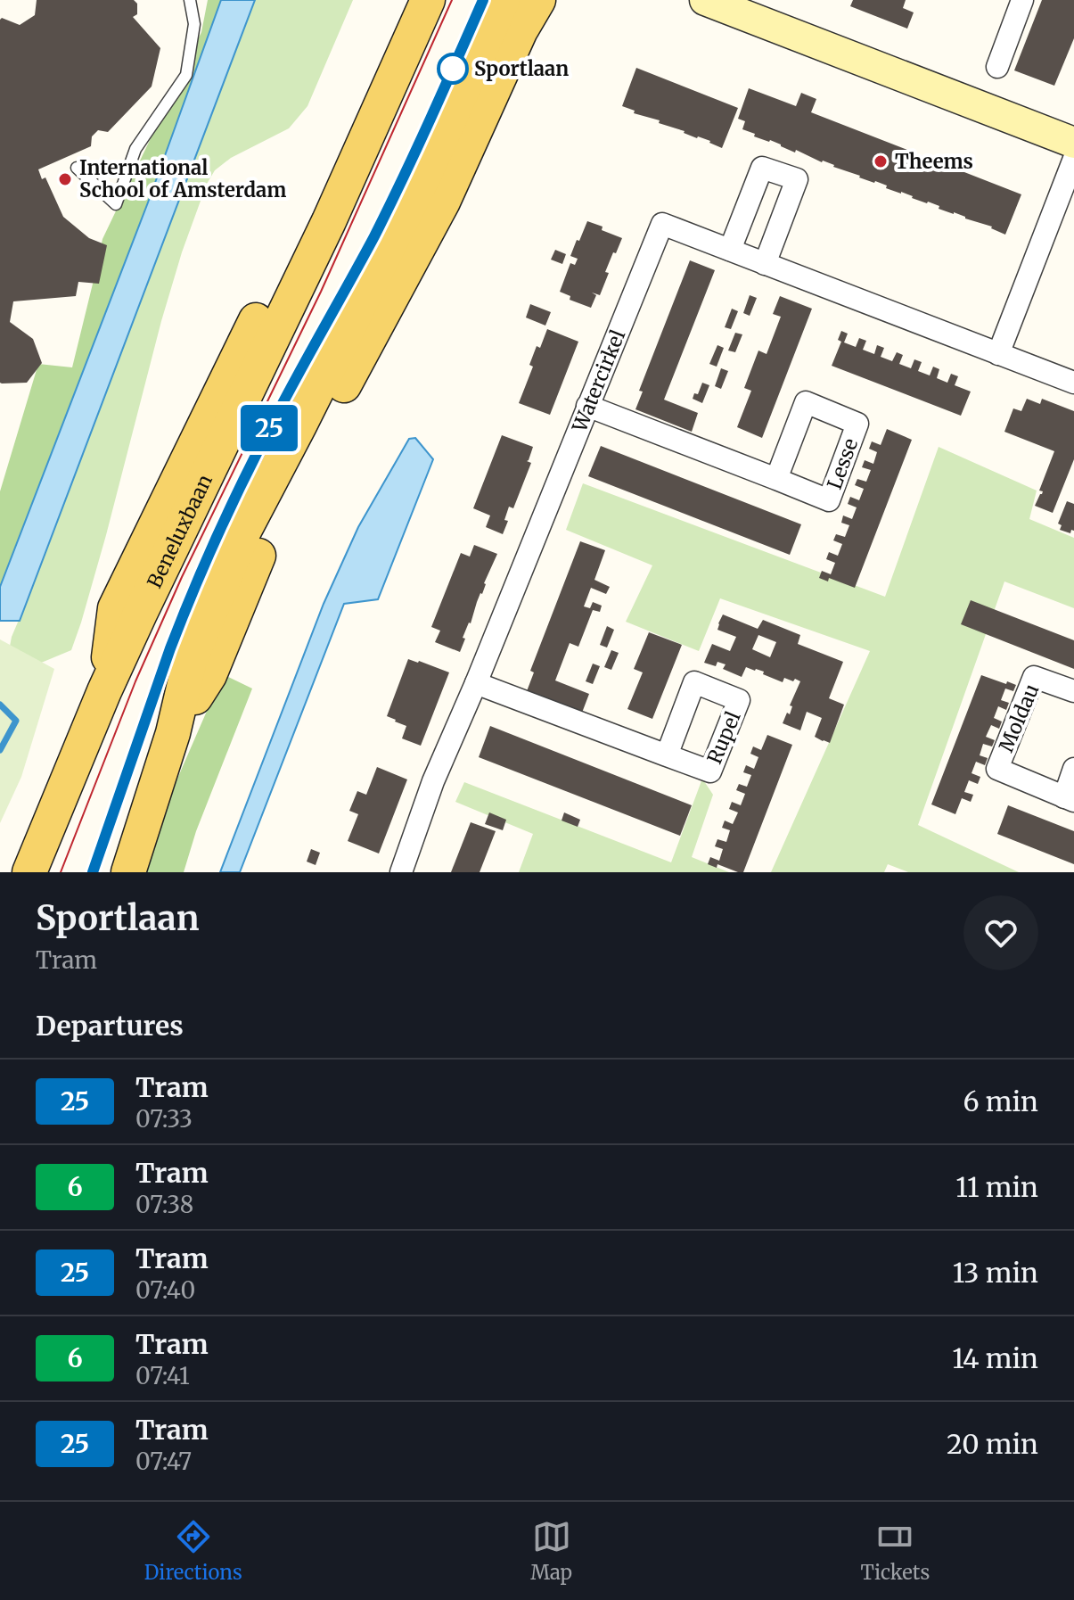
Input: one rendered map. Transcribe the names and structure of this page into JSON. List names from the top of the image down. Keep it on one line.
{"streets":{"main road":["Beneluxbaan"],"street":["Watercirkel","Lesse","Moldau"]},"crossings":[["Watercirkel","Lesse"]],"places":["Sportlaan","Theems","International School of Amsterdam"],"lines":["tram line 25"],"page":{"on_map":"25","heading":[["Sportlaan","Tram"],"Departures"],"list":[{"mark":"25","name":"Tram","note":"07:33","value":"6 min"},{"mark":"6","name":"Tram","note":"07:38","value":"11 min"},{"mark":"25","name":"Tram","note":"07:40","value":"13 min"},{"mark":"6","name":"Tram","note":"07:41","value":"14 min"},{"mark":"25","name":"Tram","note":"07:47","value":"20 min"}],"tabs":["Directions","Map","Tickets"]}}
